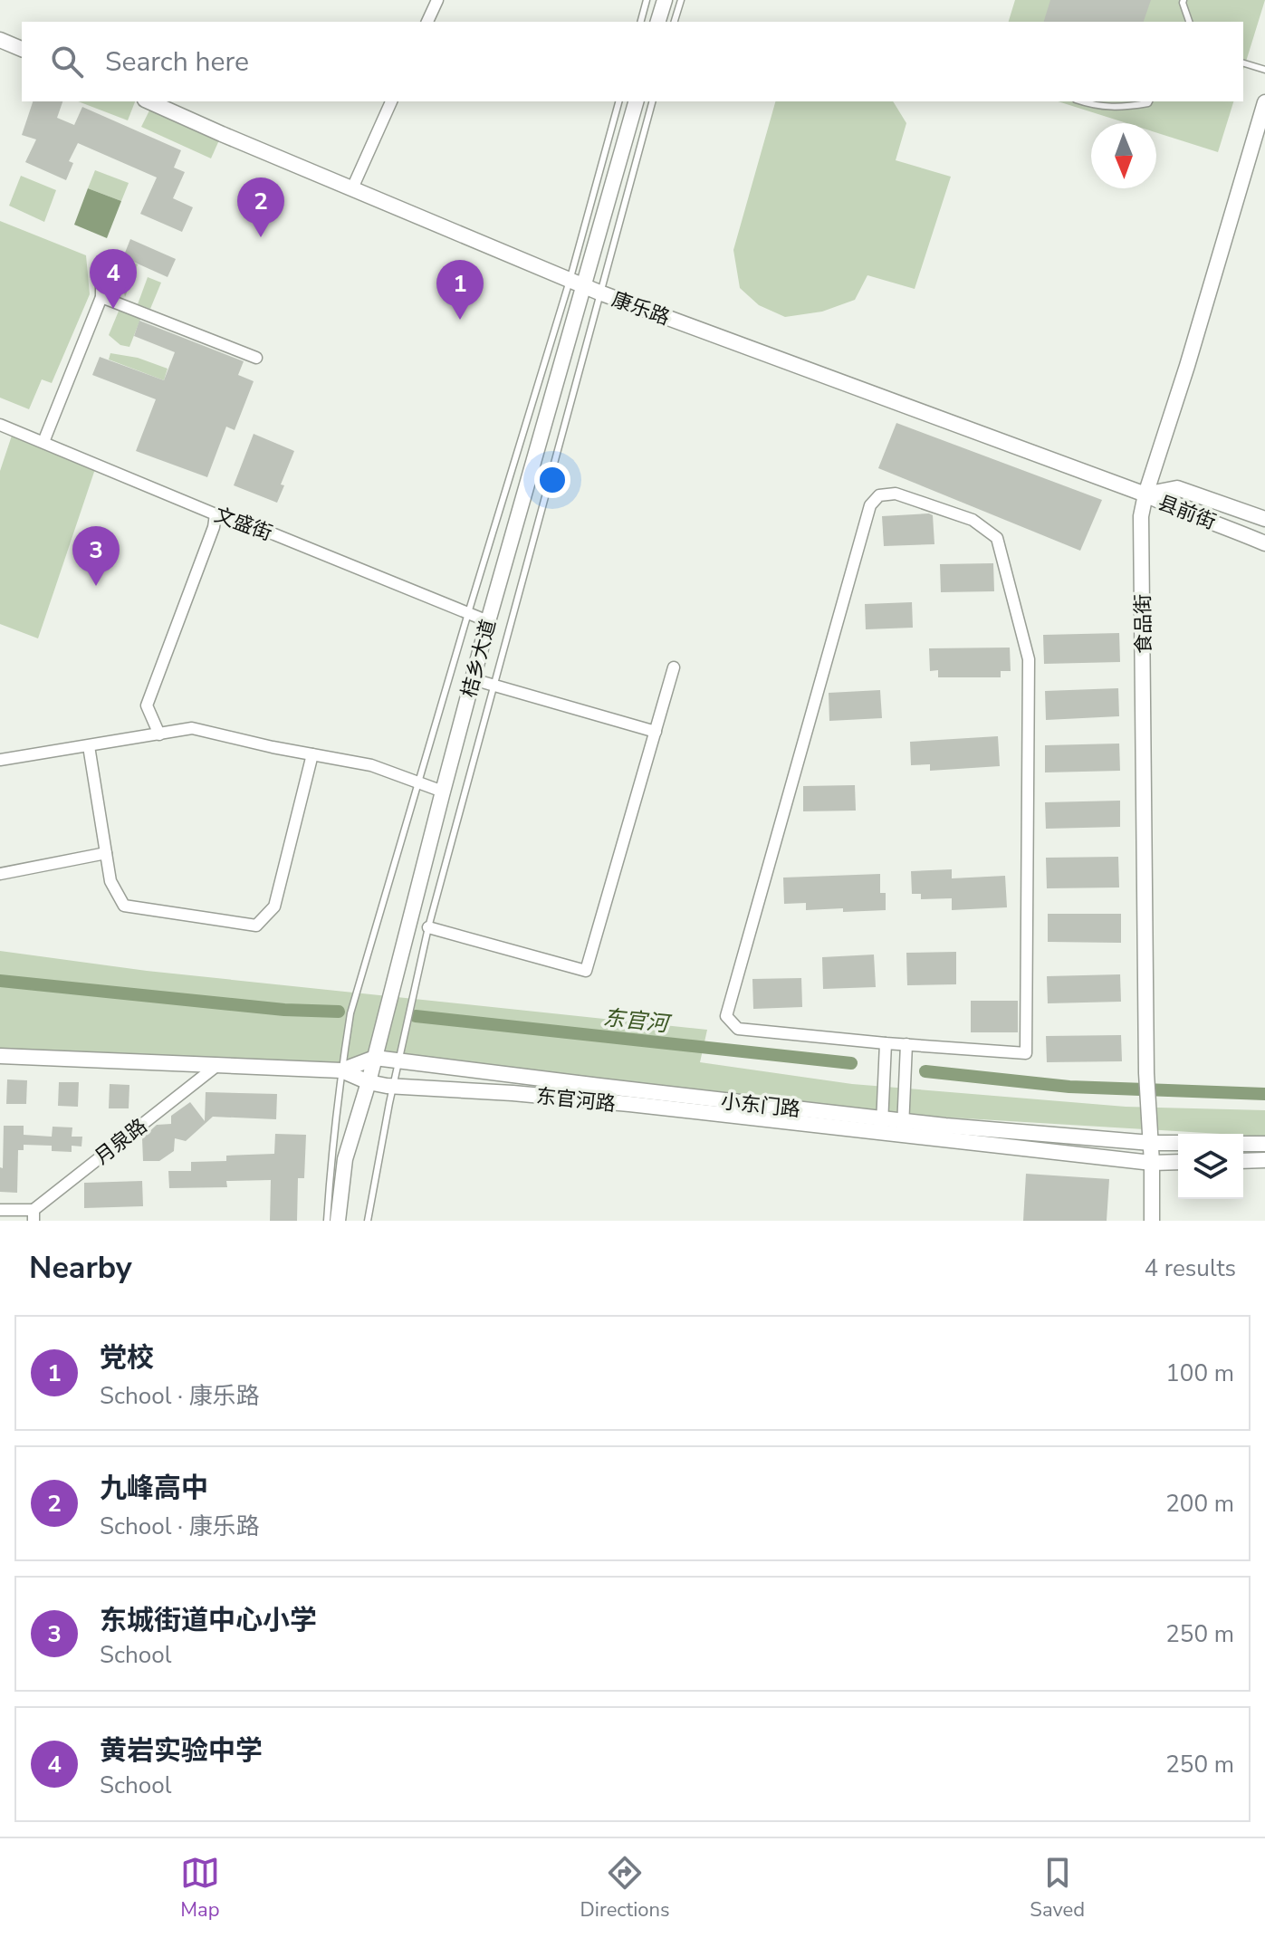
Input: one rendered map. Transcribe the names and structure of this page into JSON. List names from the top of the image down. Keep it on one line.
{"streets":{"street":["康乐路","县前街","文盛街","食品街","桔乡大道","东官河路","小东门路","月泉路"]},"crossings":[["康乐路","县前街"],["康乐路","食品街"],["康乐路","桔乡大道"],["县前街","食品街"],["文盛街","桔乡大道"],["食品街","东官河路"],["桔乡大道","东官河路"],["桔乡大道","小东门路"],["东官河路","小东门路"],["东官河路","月泉路"]],"water":["东官河"],"north":"bottom","page":{"search":"Search here","pins":["2","4","1","3"],"heading":["Nearby","4 results"],"list":[{"mark":"1","name":"党校","note":"School · 康乐路","value":"100 m"},{"mark":"2","name":"九峰高中","note":"School · 康乐路","value":"200 m"},{"mark":"3","name":"东城街道中心小学","note":"School","value":"250 m"},{"mark":"4","name":"黄岩实验中学","note":"School","value":"250 m"}],"nav":["Map","Directions","Saved"]}}
